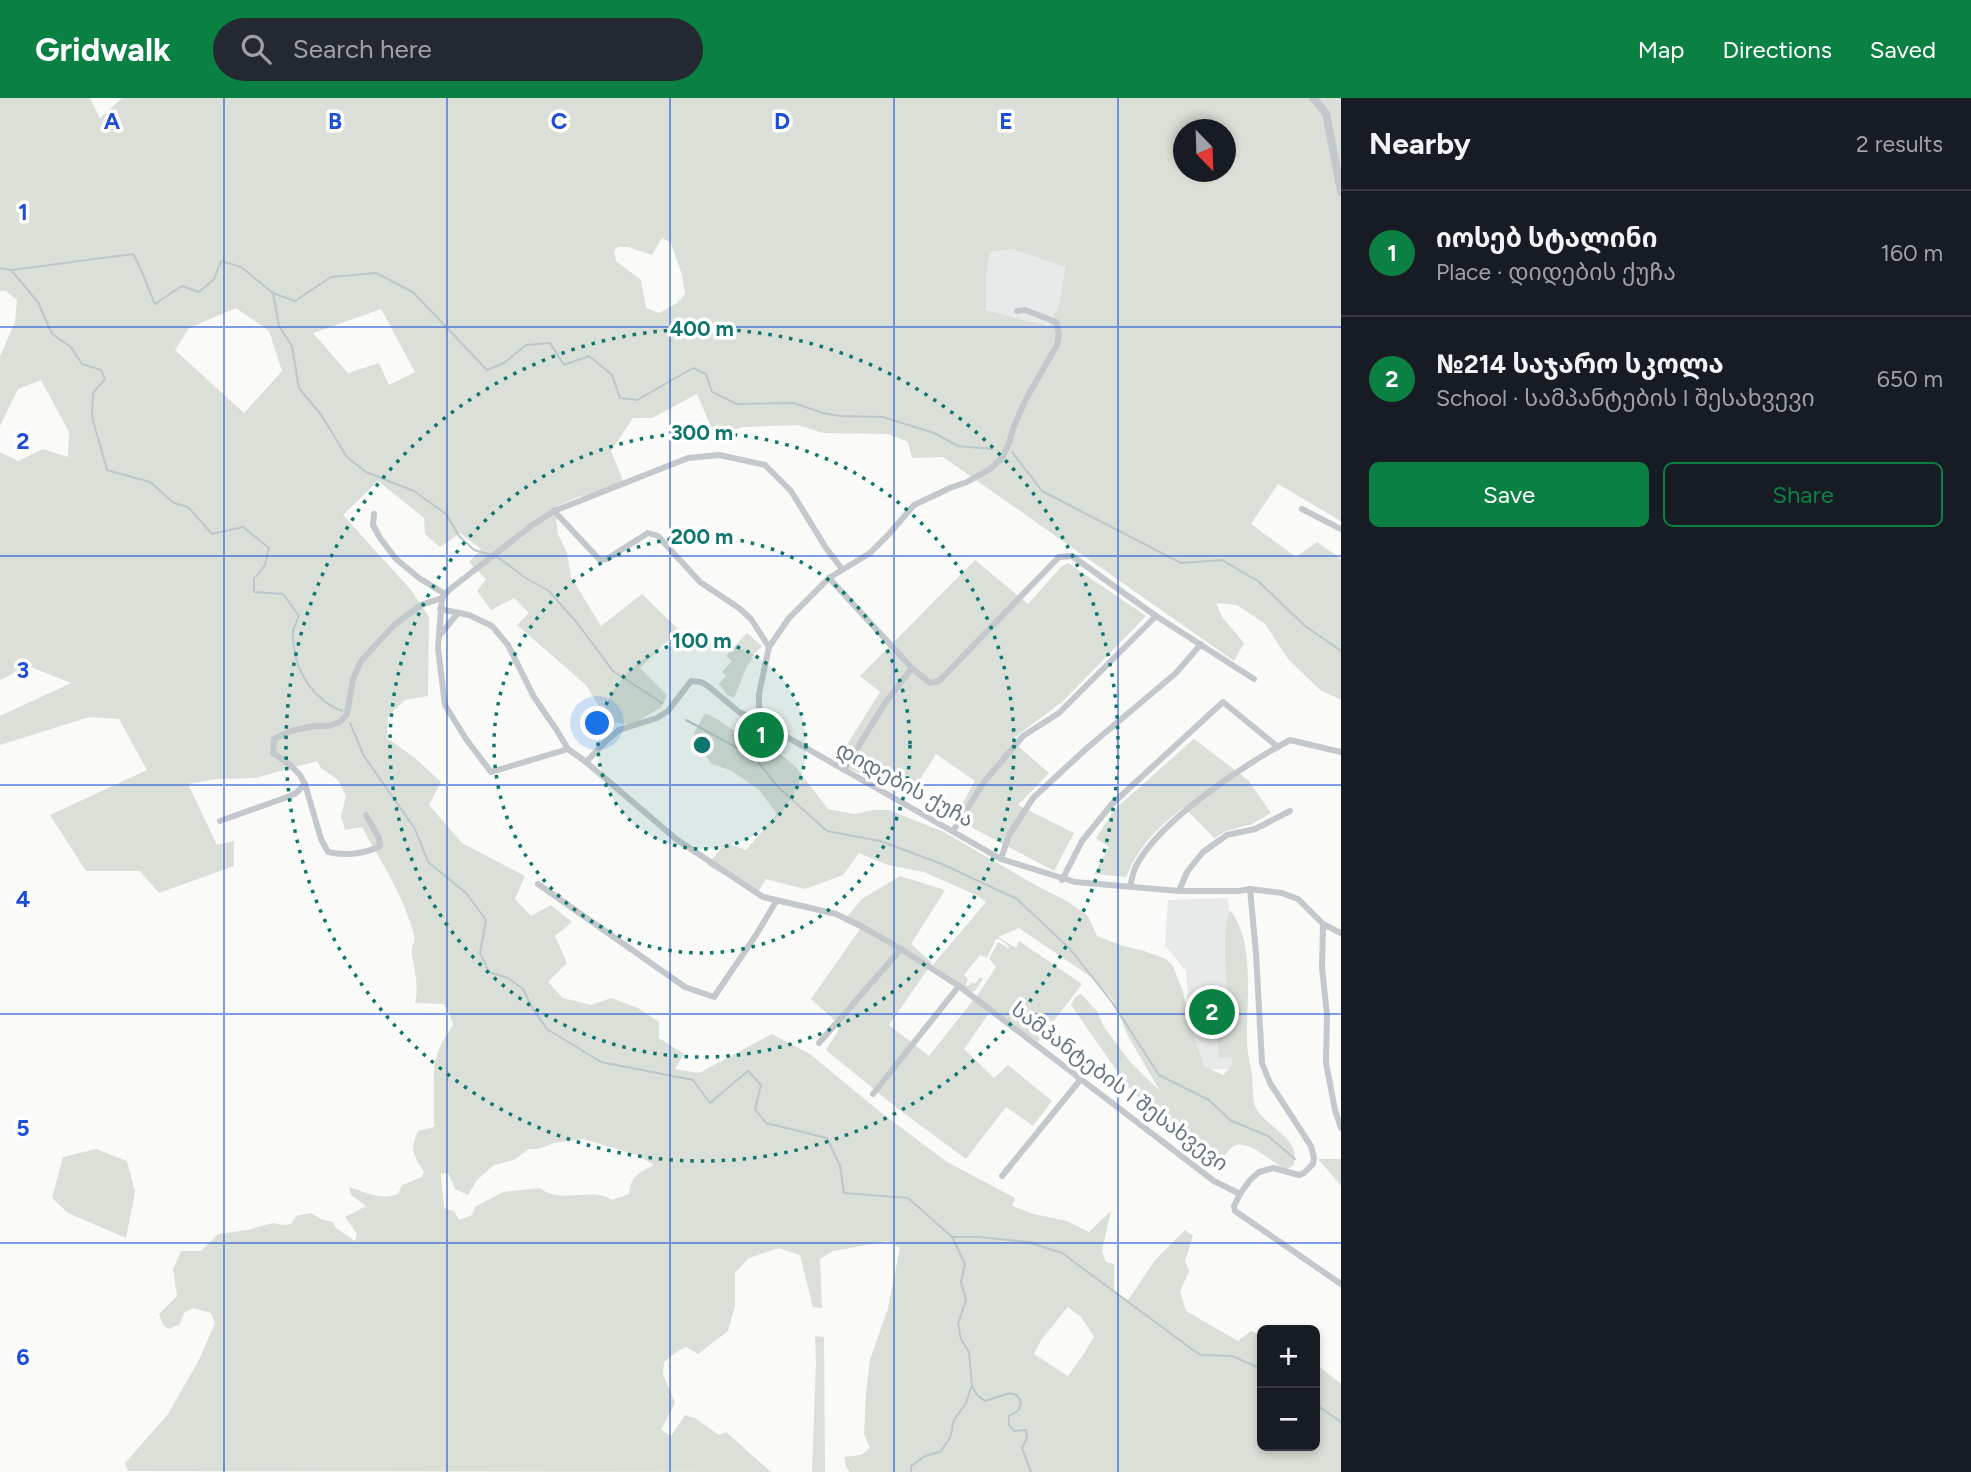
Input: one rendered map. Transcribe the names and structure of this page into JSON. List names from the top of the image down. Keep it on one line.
{"streets":{"street":["დიდების ქუჩა","სამპანტების I შესახვევი"]},"crossings":[["დიდების ქუჩა","სამპანტების I შესახვევი"]],"north":"bottom right","page":{"header":"Gridwalk","search":"Search here","nav":["Map","Directions","Saved"],"heading":["Nearby","2 results"],"list":[{"mark":"1","name":"იოსებ სტალინი","note":"Place · დიდების ქუჩა","value":"160 m"},{"mark":"2","name":"№214 საჯარო სკოლა","note":"School · სამპანტების I შესახვევი","value":"650 m"}],"buttons":["Save","Share"],"pins":["1","2"],"map_buttons":["+","−"]},"grid":{"columns":["A","B","C","D","E"],"rows":["1","2","3","4","5","6"]},"rings":["400 m","300 m","200 m","100 m"]}
